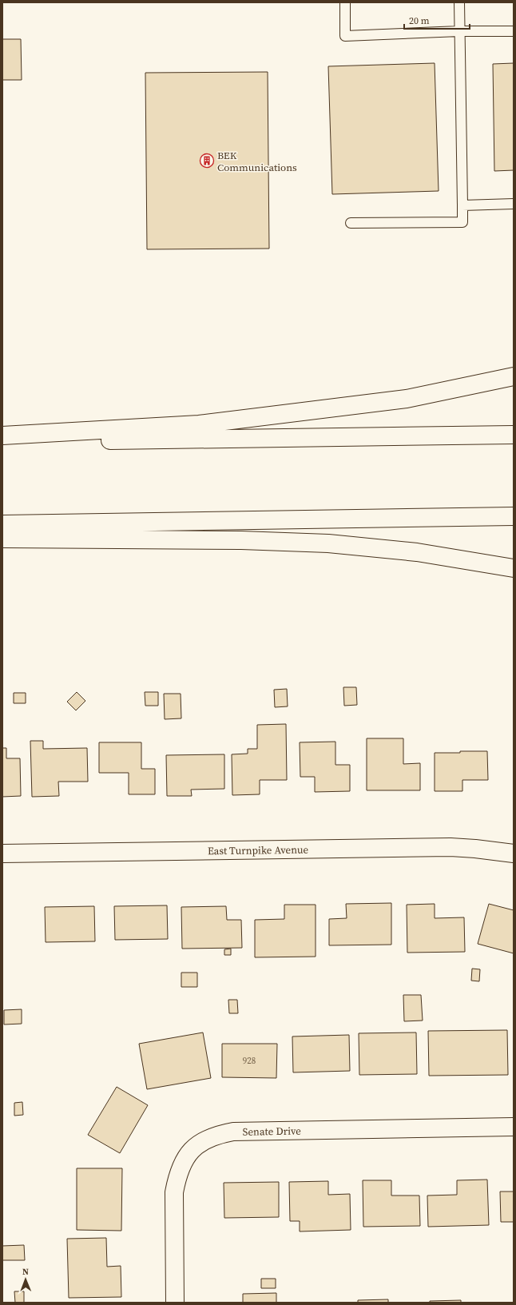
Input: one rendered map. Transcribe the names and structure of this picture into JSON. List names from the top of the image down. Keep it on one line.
{"streets":{"main road":["East Turnpike Avenue","Senate Drive"]},"places":{"building":["BEK Communications"]},"house_numbers":["928"],"scale_bar":"20 m","north":"top"}
